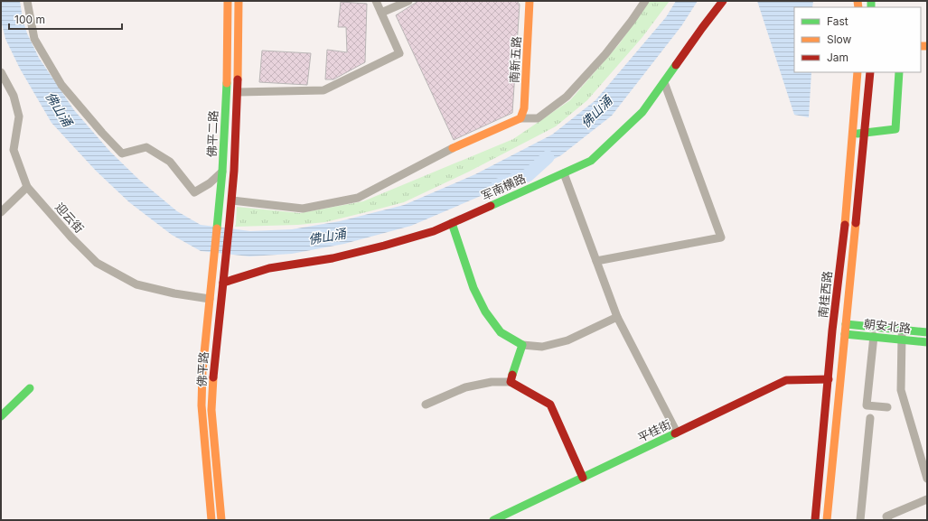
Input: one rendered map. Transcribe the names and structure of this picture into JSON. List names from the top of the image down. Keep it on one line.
{"streets":{"main road":["南新五路","佛平二路","军南横路","南桂西路","朝安北路","佛平路","平桂街"],"street":["迎云街"]},"crossings":[["佛平二路","佛平路"],["军南横路","佛平路"],["迎云街","佛平路"],["南桂西路","朝安北路"],["南桂西路","平桂街"]],"water":["佛山涌"],"legend":["Fast","Slow","Jam"],"scale_bar":"100 m"}
